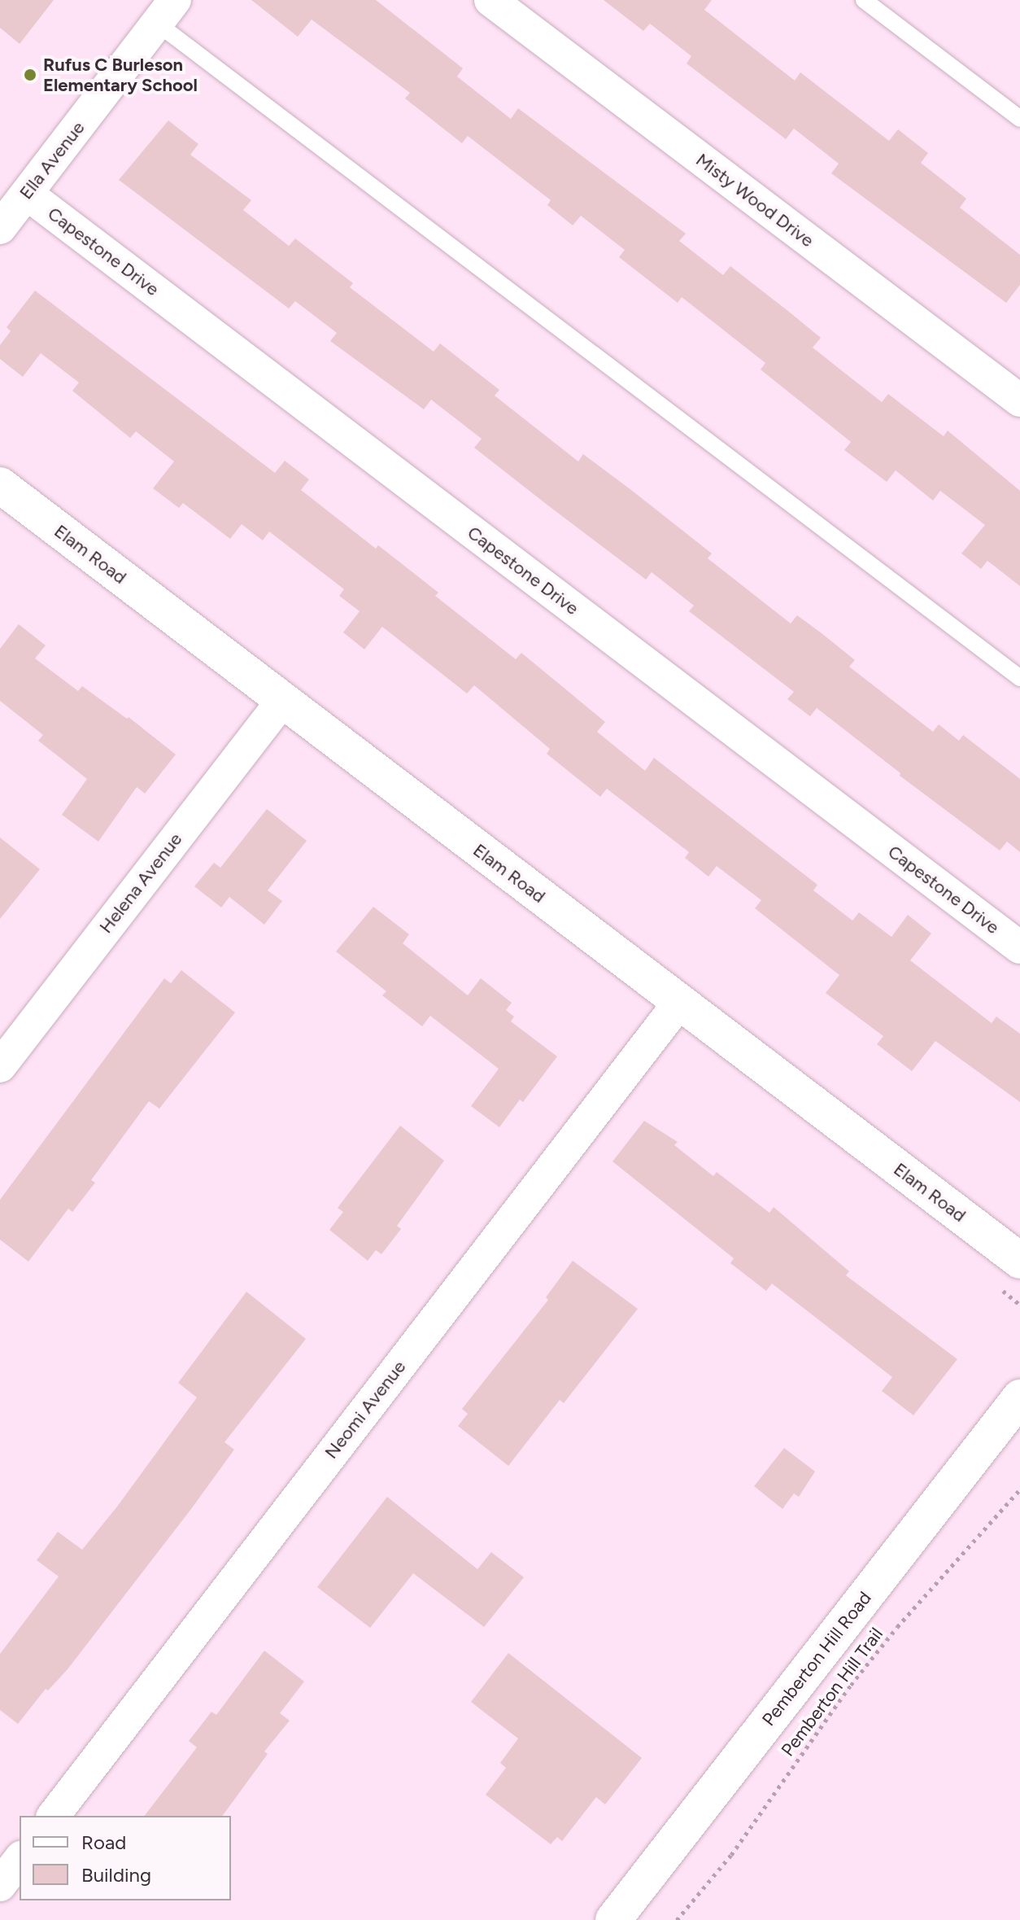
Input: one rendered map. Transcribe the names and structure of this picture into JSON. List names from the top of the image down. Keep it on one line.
{"streets":{"street":["Ella Avenue","Misty Wood Drive","Capestone Drive","Elam Road","Helena Avenue","Neomi Avenue","Pemberton Hill Road"],"path":["Pemberton Hill Trail"]},"crossings":[["Ella Avenue","Capestone Drive"],["Elam Road","Helena Avenue"],["Elam Road","Neomi Avenue"]],"places":["Rufus C Burleson Elementary School"],"legend":["Road","Building"]}
